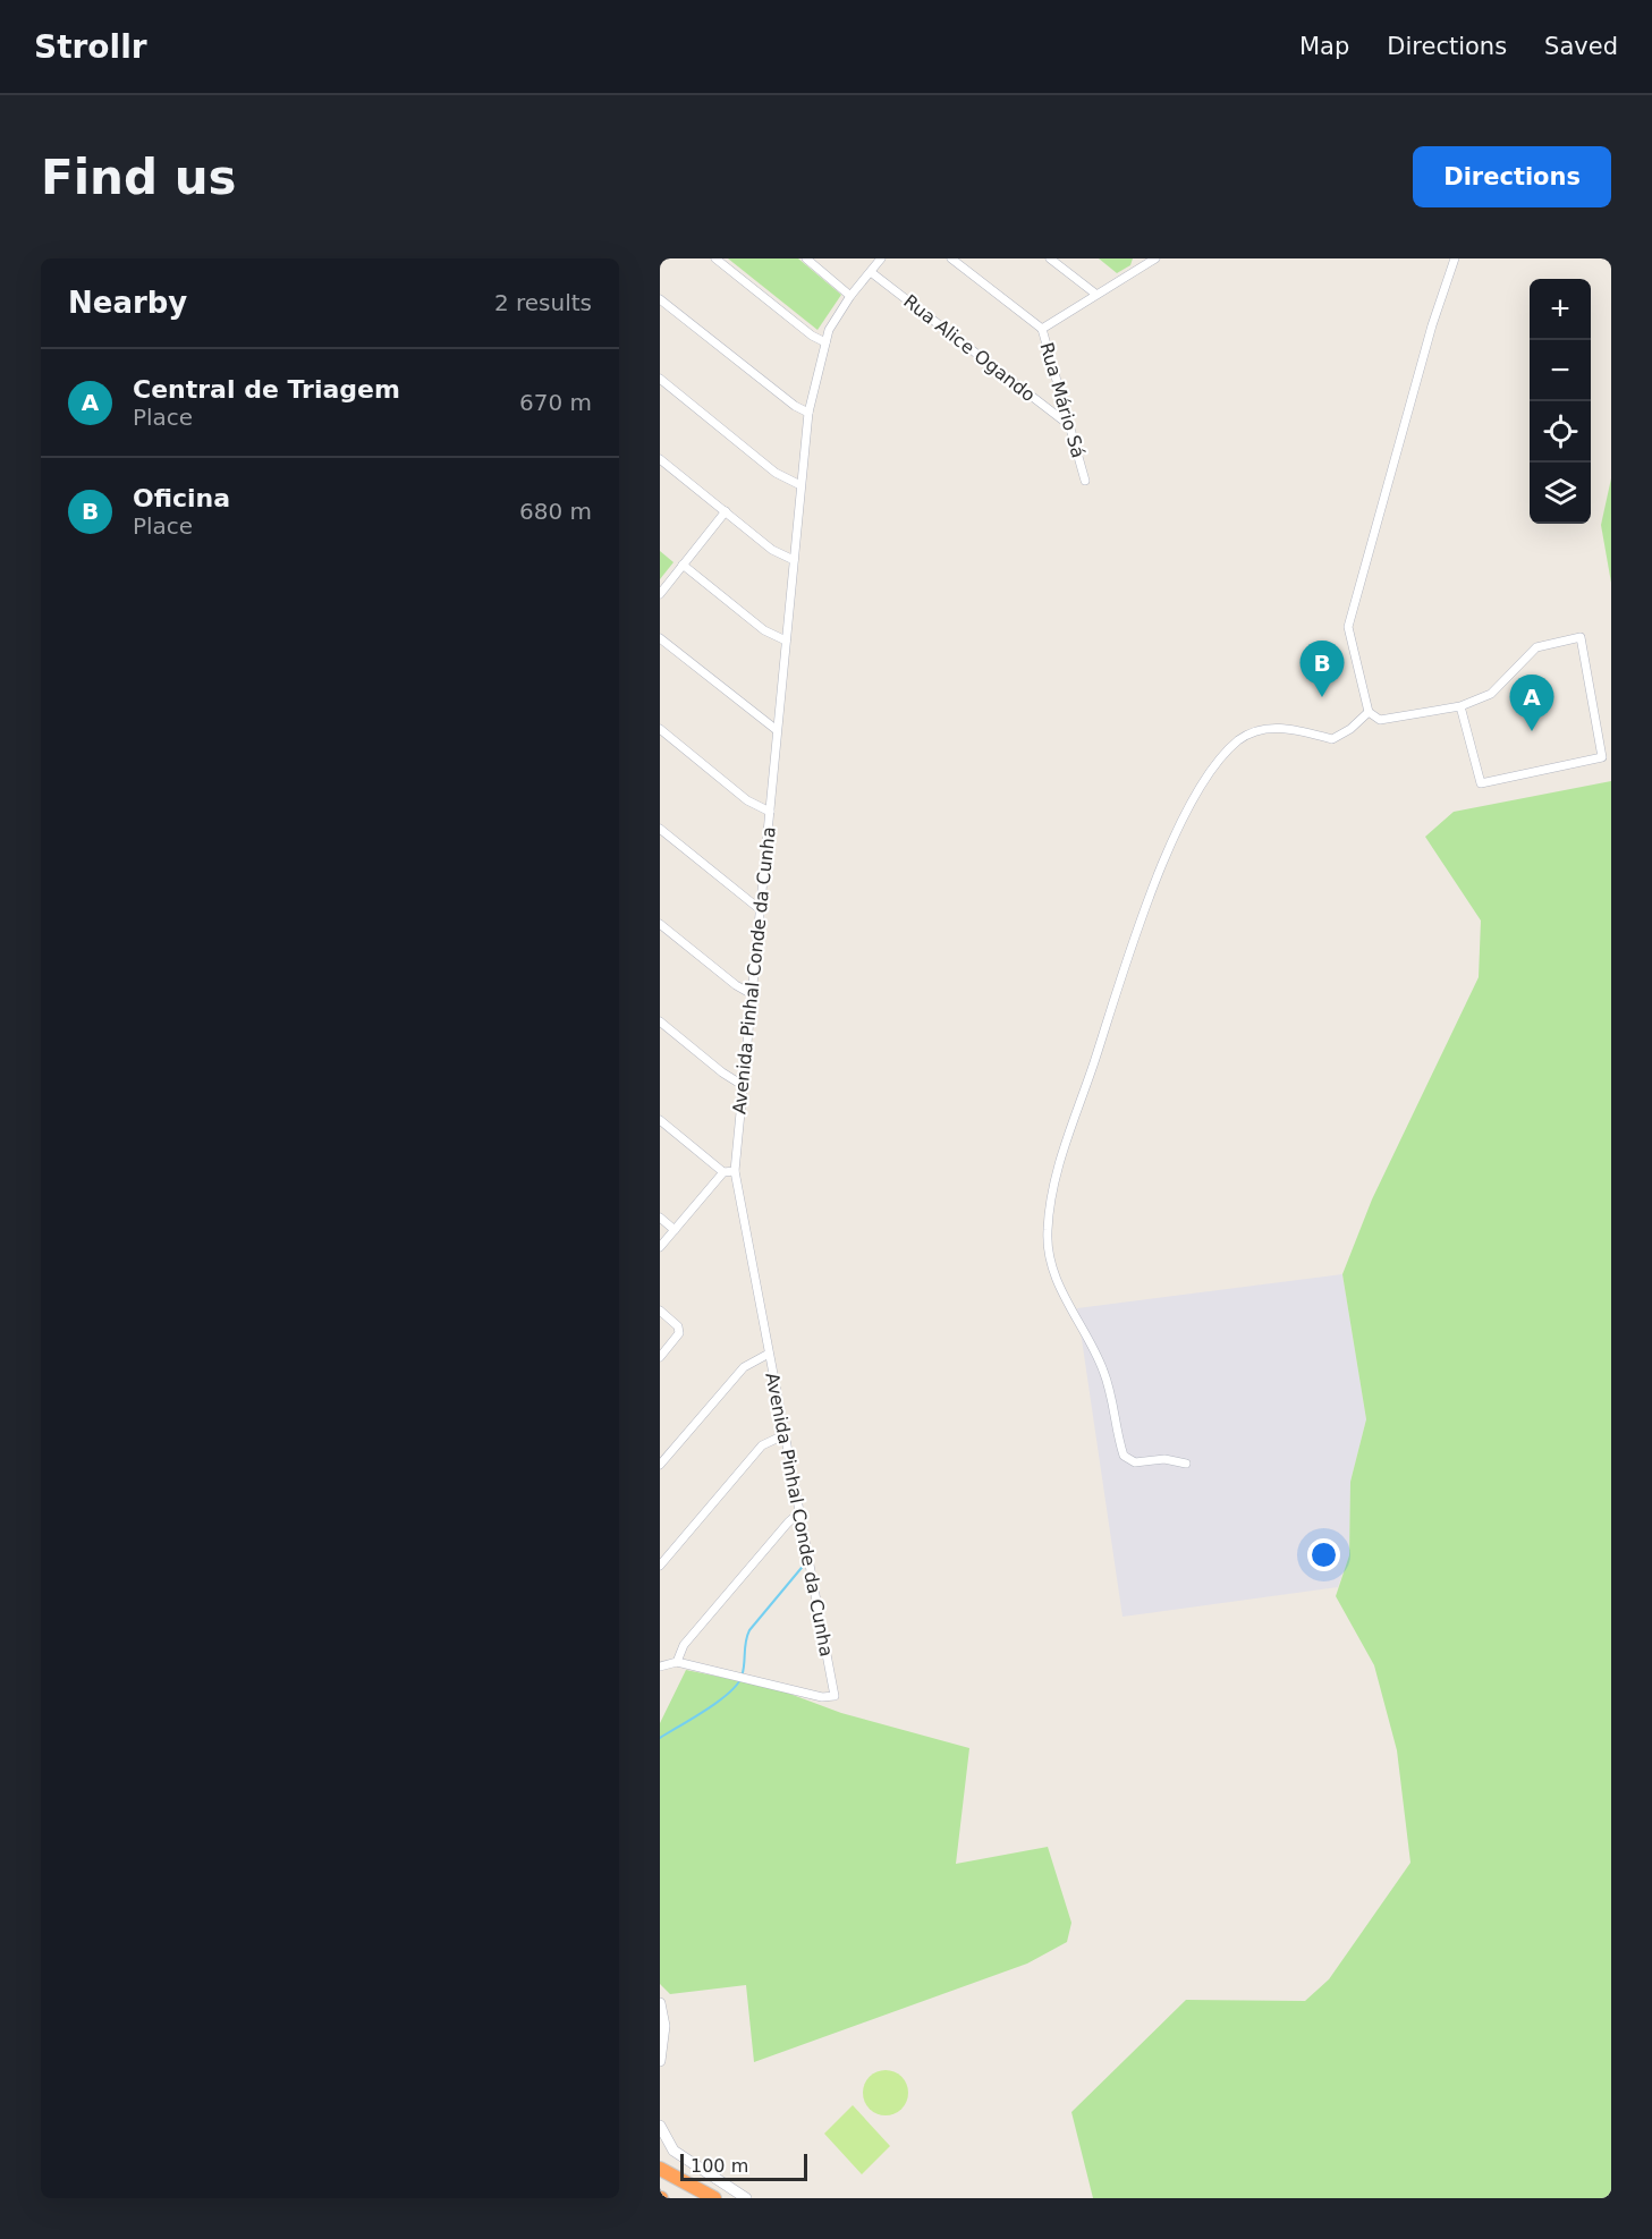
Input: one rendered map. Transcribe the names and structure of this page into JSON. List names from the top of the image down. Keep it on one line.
{"streets":{"street":["Rua Alice Ogando","Rua Mário Sá","Avenida Pinhal Conde da Cunha"]},"crossings":[["Rua Alice Ogando","Rua Mário Sá"],["Rua Alice Ogando","Avenida Pinhal Conde da Cunha"]],"scale_bar":"100 m","page":{"header":"Strollr","nav":["Map","Directions","Saved"],"buttons":"Directions","title":"Find us","heading":["Nearby","2 results"],"map_buttons":["+","−"],"list":[{"mark":"A","name":"Central de Triagem","note":"Place","value":"670 m"},{"mark":"B","name":"Oficina","note":"Place","value":"680 m"}],"pins":["B","A"],"scale":"100 m"}}
